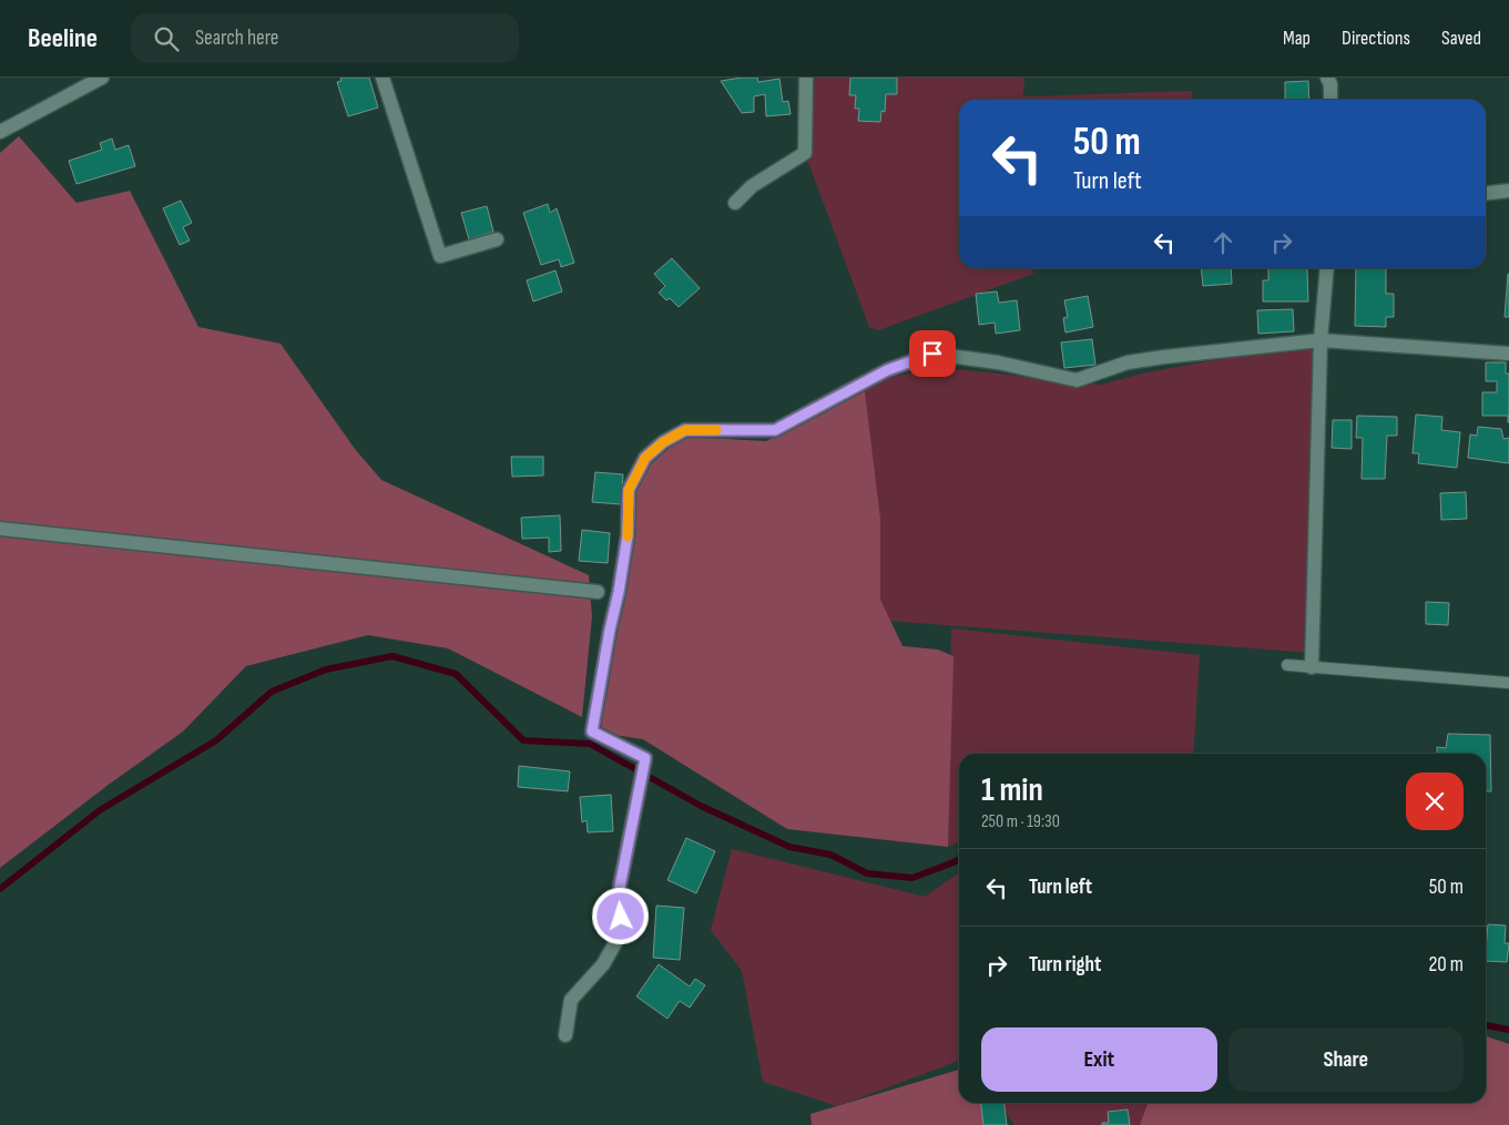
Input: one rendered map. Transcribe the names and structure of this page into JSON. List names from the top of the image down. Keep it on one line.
{"page":{"header":"Beeline","search":"Search here","nav":["Map","Directions","Saved"],"turn":["50 m","Turn left"],"heading":["1 min","250 m · 19:30"],"list":[{"name":"Turn left","value":"50 m"},{"name":"Turn right","value":"20 m"}],"buttons":["Exit","Share"]}}
